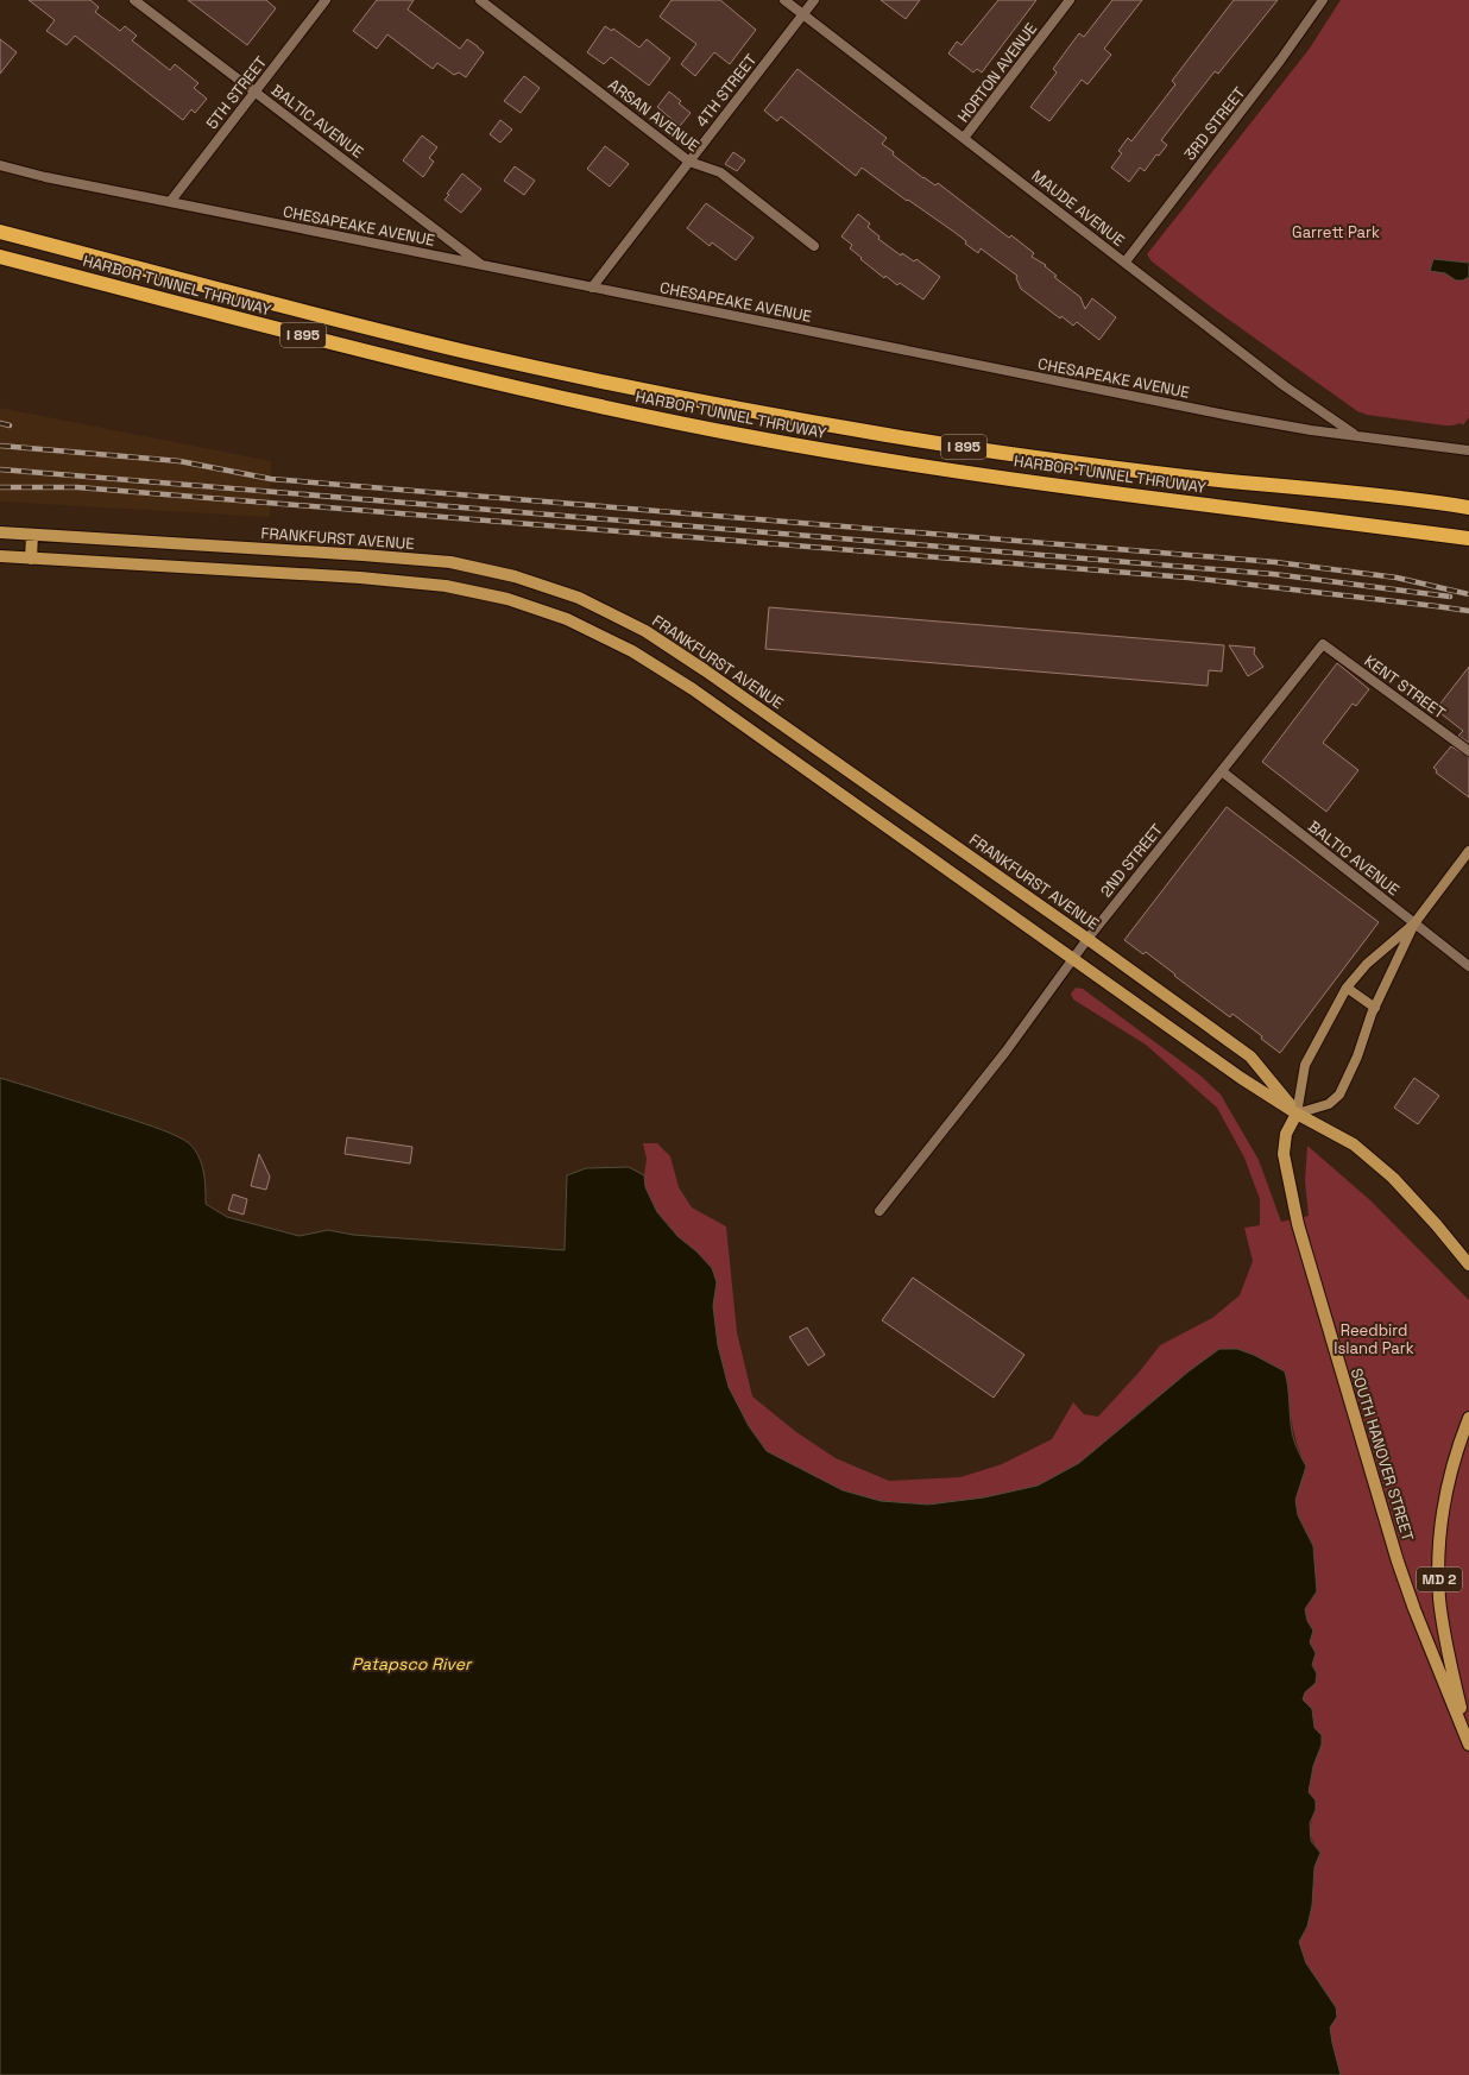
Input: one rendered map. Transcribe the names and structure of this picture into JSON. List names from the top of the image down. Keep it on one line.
{"streets":{"highway":["HARBOR TUNNEL THRUWAY","I 895"],"main road":["FRANKFURST AVENUE","SOUTH HANOVER STREET","MD 2"],"street":["HORTON AVENUE","4TH STREET","5TH STREET","ARSAN AVENUE","BALTIC AVENUE","3RD STREET","MAUDE AVENUE","CHESAPEAKE AVENUE","KENT STREET","2ND STREET"]},"crossings":[["HORTON AVENUE","MAUDE AVENUE"],["4TH STREET","ARSAN AVENUE"],["4TH STREET","MAUDE AVENUE"],["4TH STREET","CHESAPEAKE AVENUE"],["5TH STREET","BALTIC AVENUE"],["5TH STREET","CHESAPEAKE AVENUE"],["BALTIC AVENUE","CHESAPEAKE AVENUE"],["BALTIC AVENUE","2ND STREET"],["BALTIC AVENUE","SOUTH HANOVER STREET"],["3RD STREET","MAUDE AVENUE"],["MAUDE AVENUE","CHESAPEAKE AVENUE"],["FRANKFURST AVENUE","2ND STREET"],["FRANKFURST AVENUE","SOUTH HANOVER STREET"],["KENT STREET","2ND STREET"],["SOUTH HANOVER STREET","MD 2"]],"water":["Patapsco River"],"parks":["Garrett Park","Reedbird Island Park"]}
